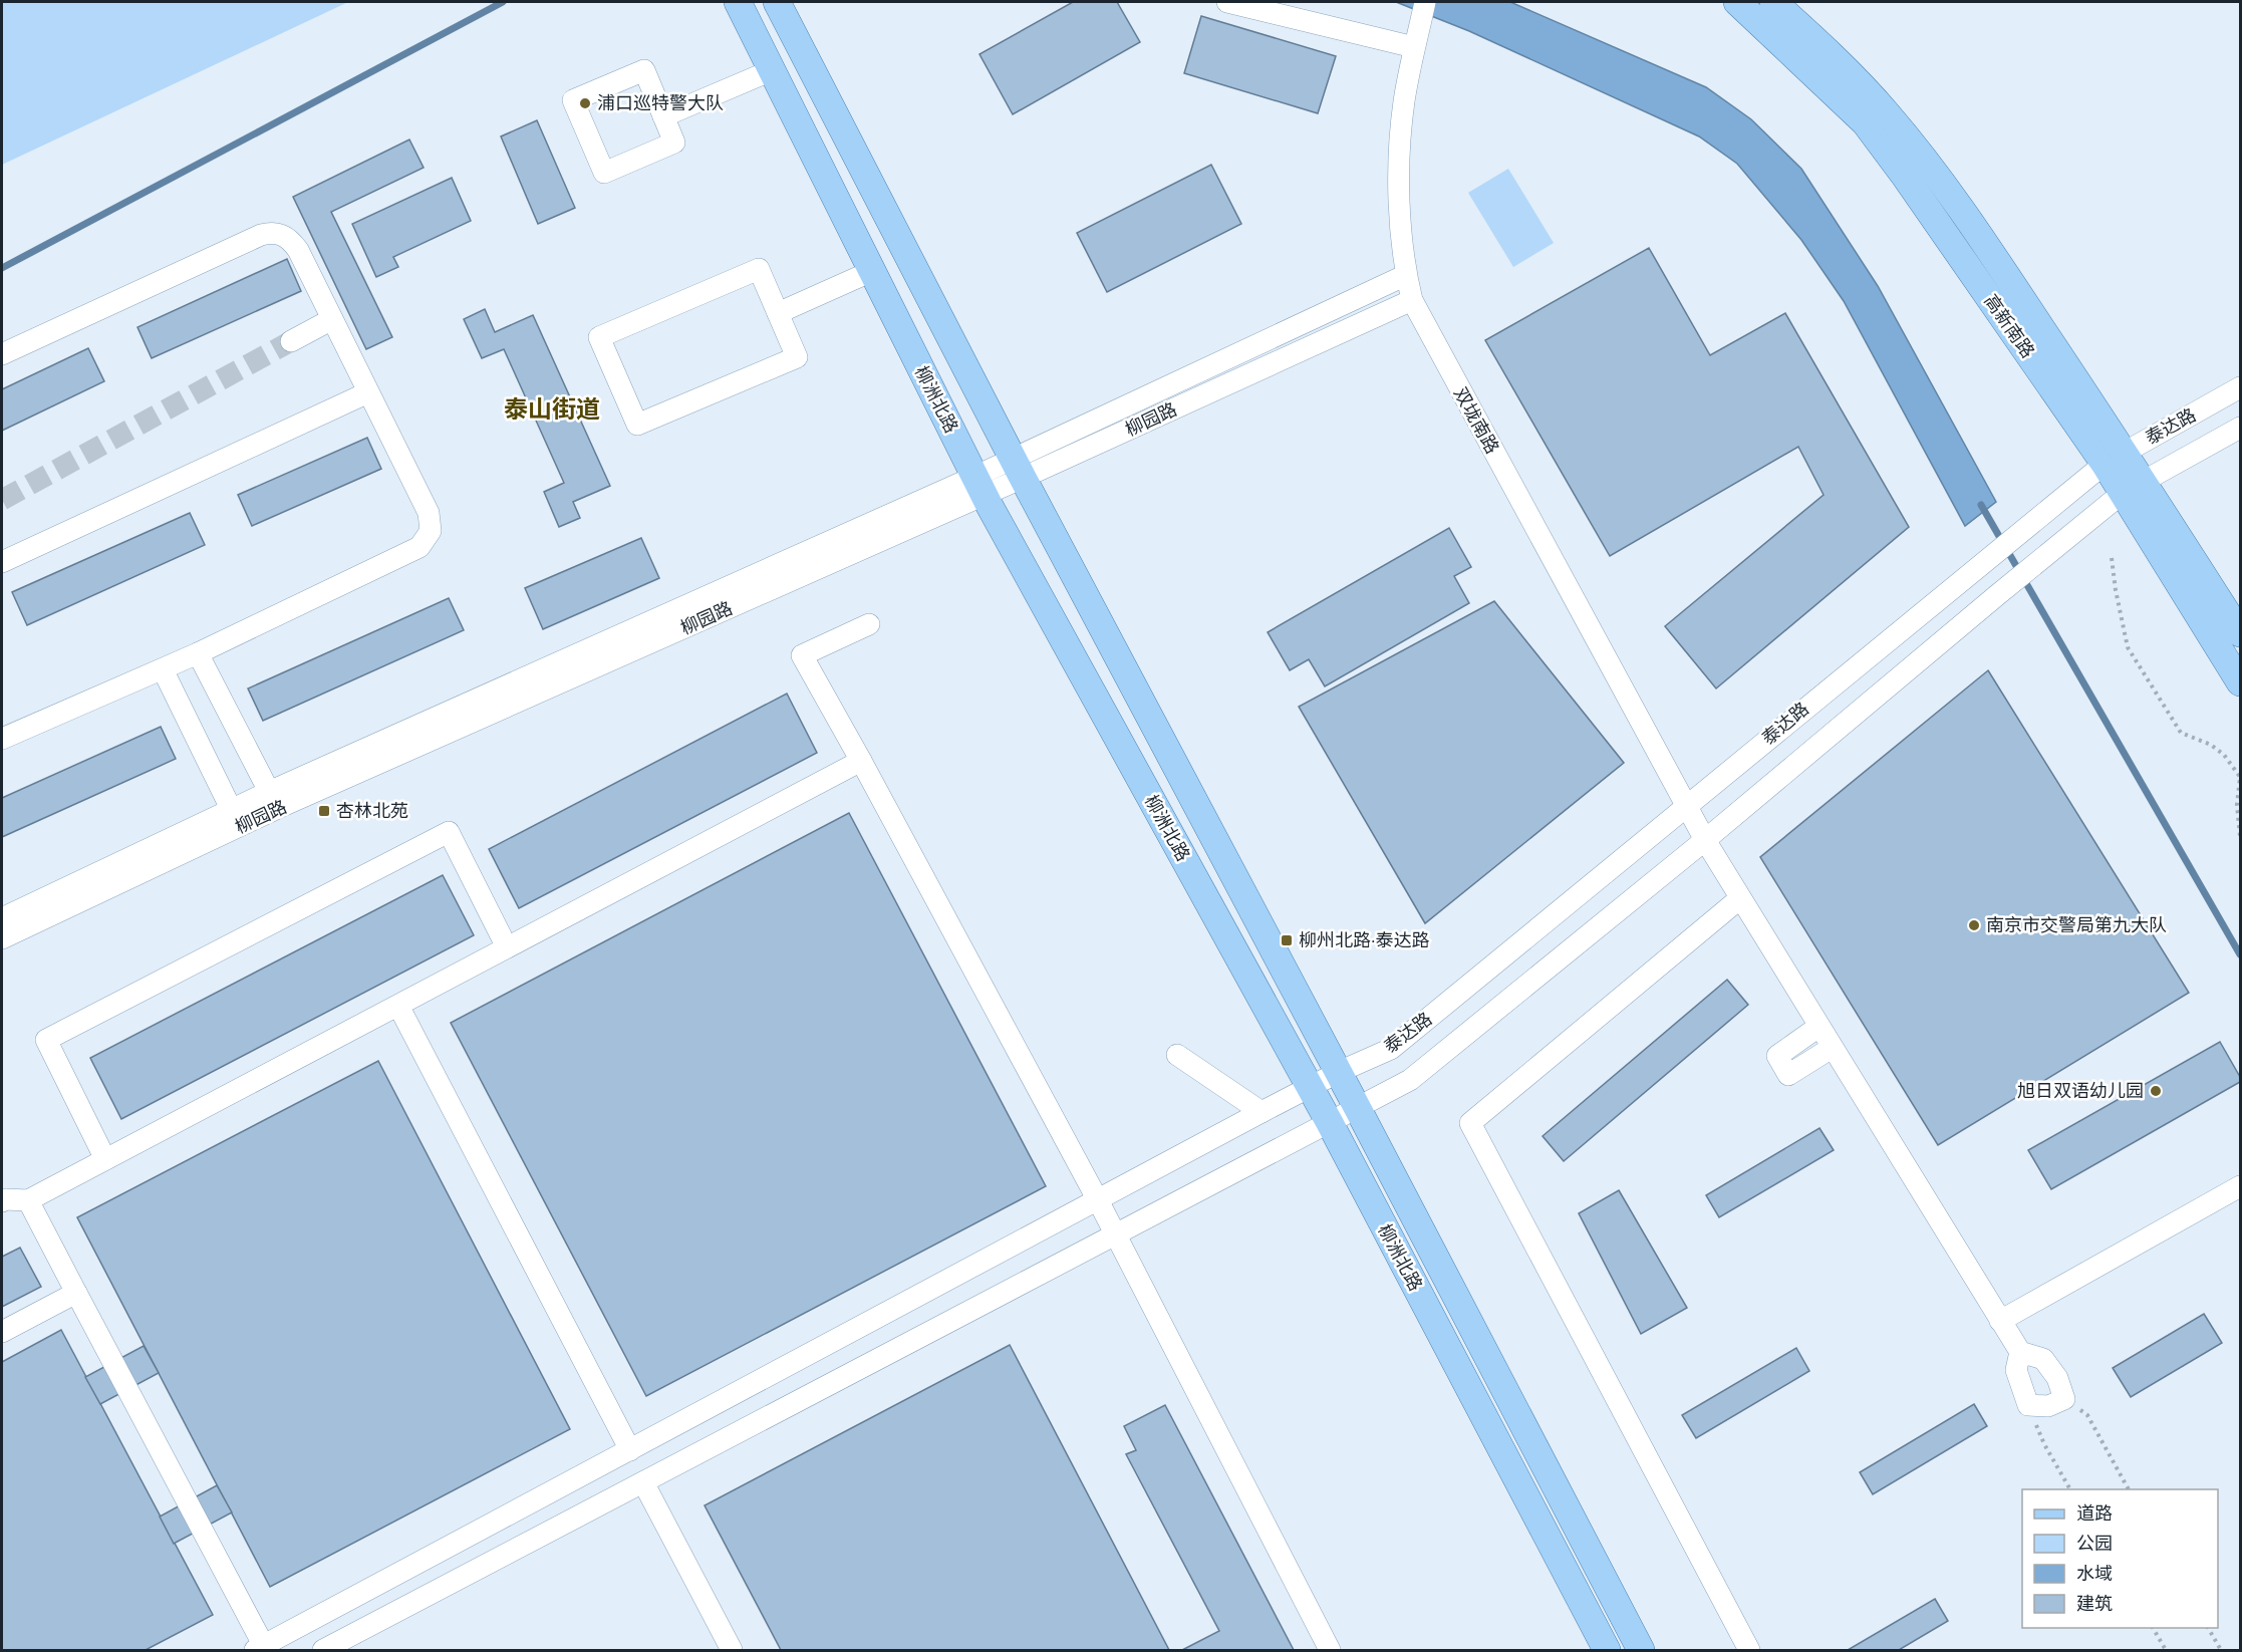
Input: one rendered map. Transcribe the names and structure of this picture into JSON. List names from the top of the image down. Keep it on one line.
{"streets":{"main road":["高新南路","柳洲北路"],"street":["柳园路","双垅南路","泰达路"]},"crossings":[["高新南路","泰达路"],["柳洲北路","柳园路"],["柳洲北路","泰达路"],["柳园路","双垅南路"],["双垅南路","泰达路"]],"districts":["泰山街道"],"places":{"other":["浦口巡特警大队","南京市交警局第九大队","旭日双语幼儿园"],"transit":["杏林北苑","柳州北路·泰达路"]},"legend":["道路","公园","水域","建筑"]}
